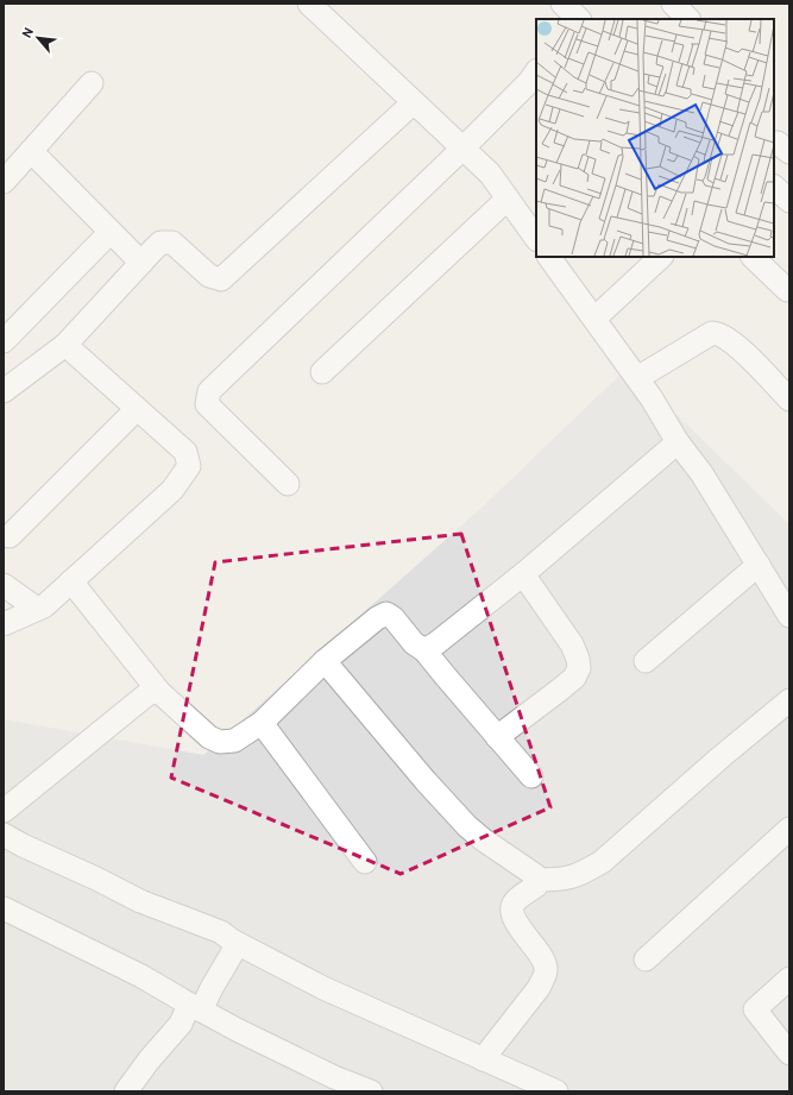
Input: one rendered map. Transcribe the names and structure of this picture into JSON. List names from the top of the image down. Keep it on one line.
{"north":"top left"}
